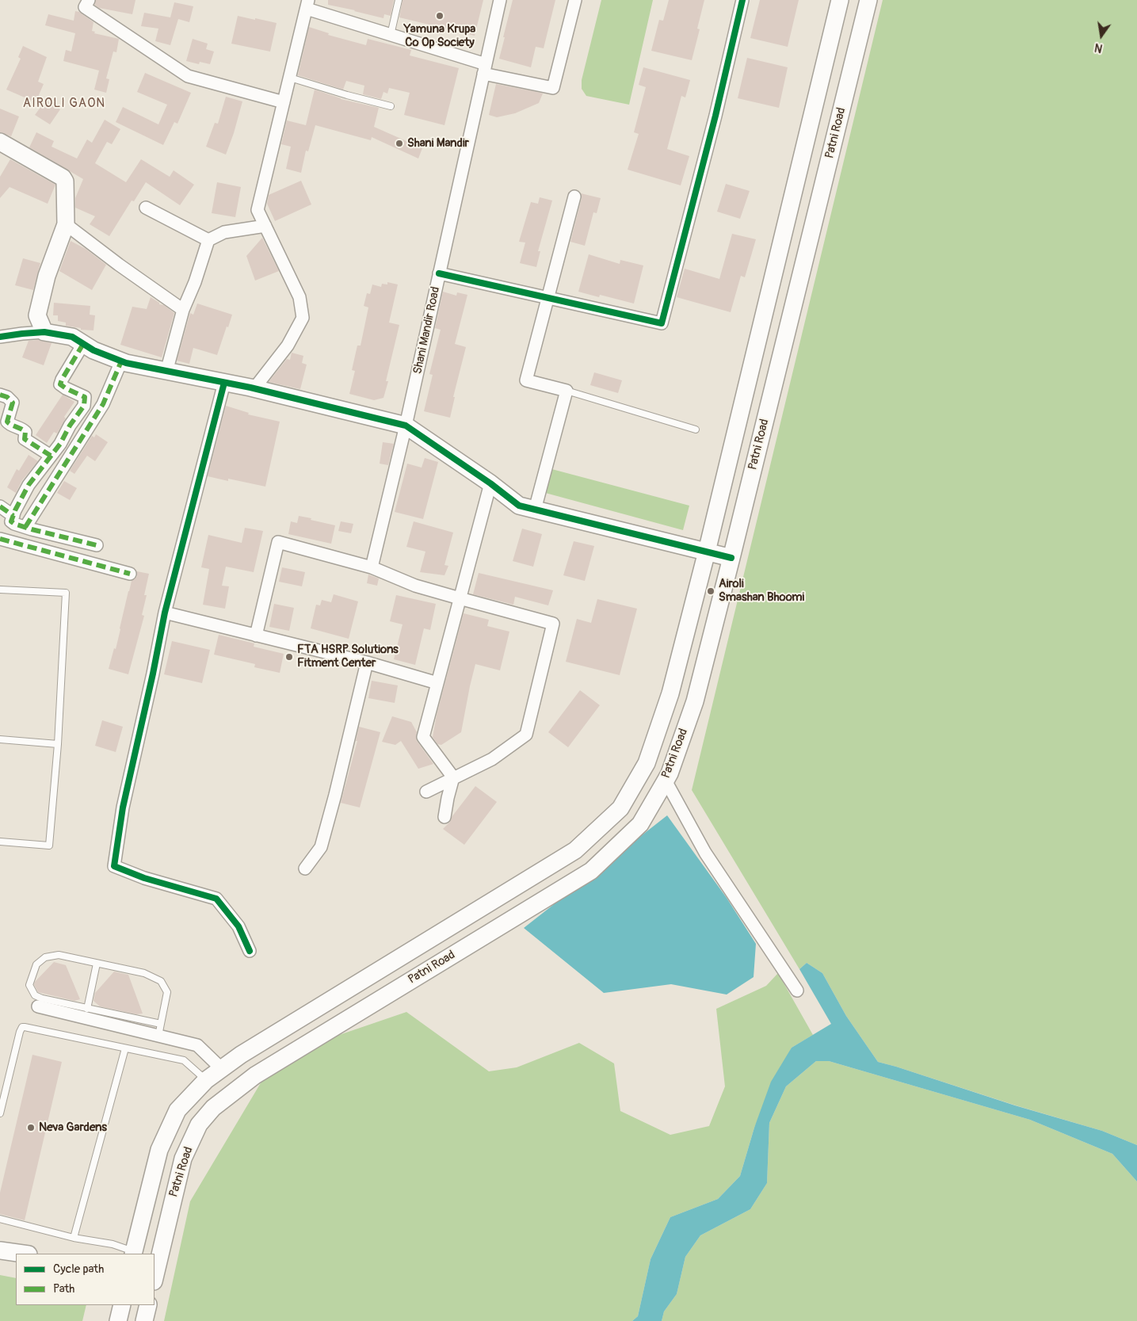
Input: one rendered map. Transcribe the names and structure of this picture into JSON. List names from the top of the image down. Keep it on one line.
{"streets":{"main road":["Patni Road"],"street":["Shani Mandir Road"]},"districts":["AIROLI GAON"],"places":["Yamuna Krupa Co Op Society","Shani Mandir","Airoli Smashan Bhoomi","FTA HSRP Solutions Fitment Center","Neva Gardens"],"legend":["Cycle path","Path"],"north":"bottom"}
